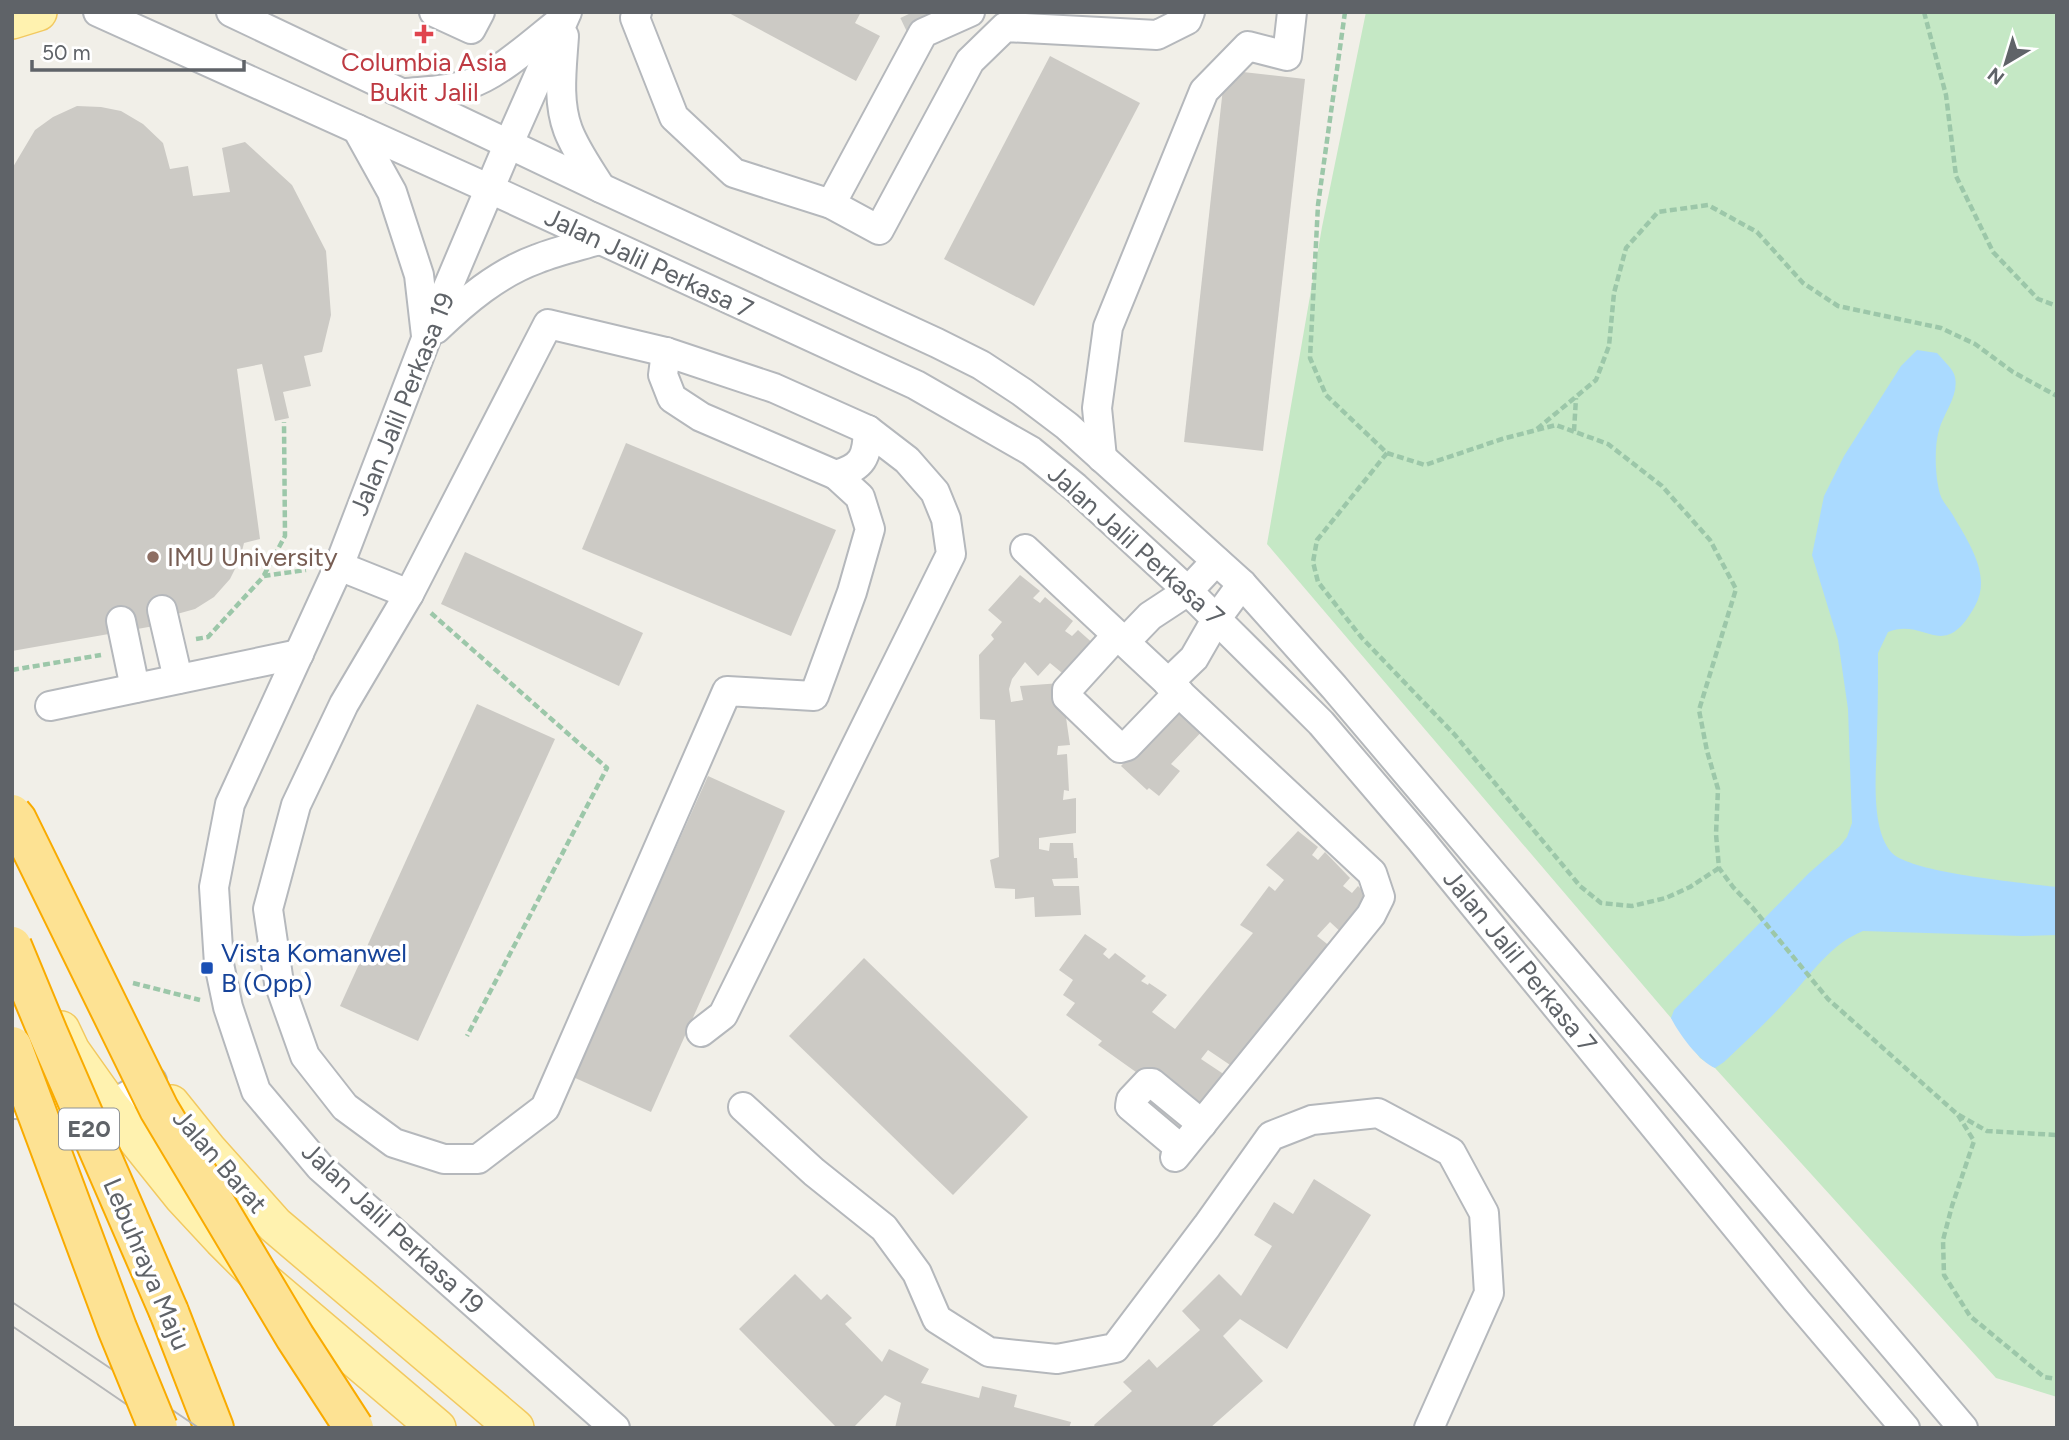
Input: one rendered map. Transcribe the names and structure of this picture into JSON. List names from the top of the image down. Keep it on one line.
{"streets":{"highway":["E20","Lebuhraya Maju"],"main road":["Jalan Barat"],"street":["Jalan Jalil Perkasa 7","Jalan Jalil Perkasa 19"]},"crossings":[["Jalan Jalil Perkasa 7","Jalan Jalil Perkasa 19"]],"places":{"health":["Columbia Asia Bukit Jalil"],"other":["IMU University"],"transit":["Vista Komanwel B (Opp)"]},"scale_bar":"50 m","north":"bottom left"}
